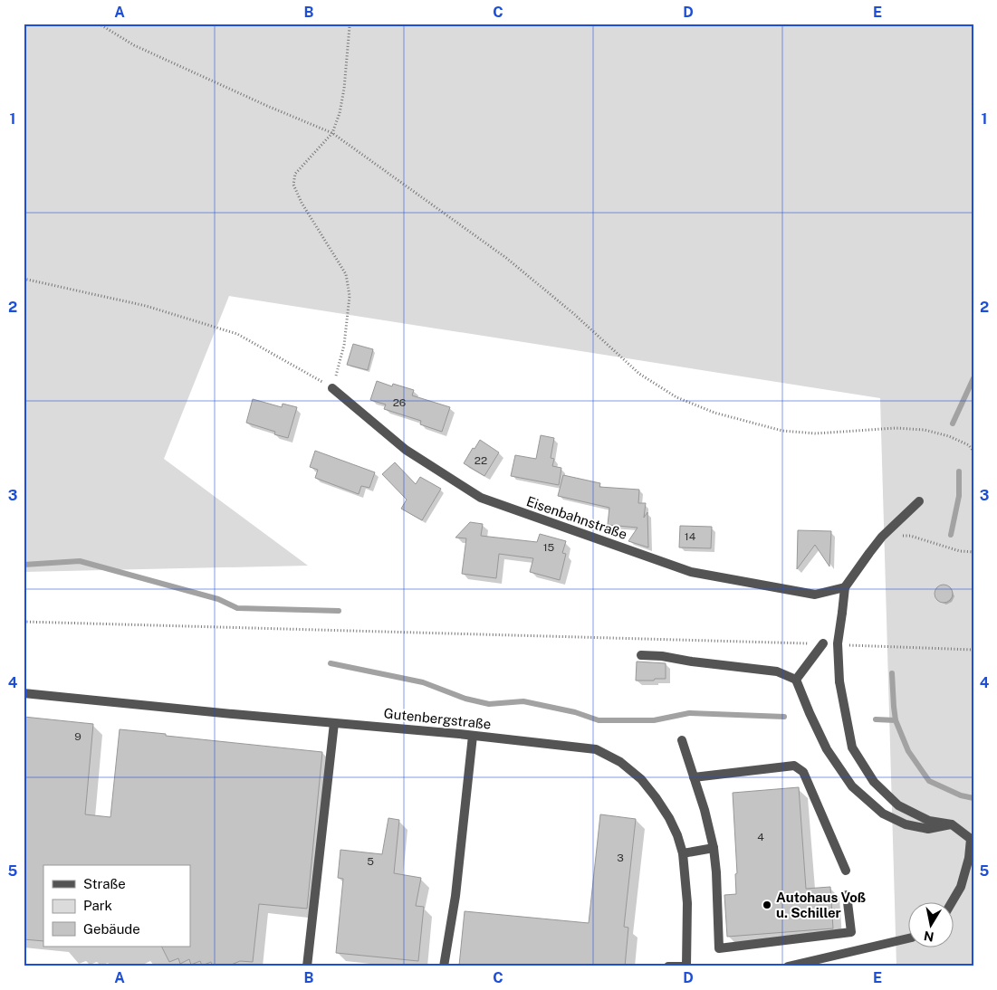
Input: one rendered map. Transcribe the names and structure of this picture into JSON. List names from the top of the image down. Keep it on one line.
{"streets":{"street":["Eisenbahnstraße","Gutenbergstraße"]},"places":["Autohaus Voß u. Schiller"],"house_numbers":["26","22","14","15","9","4","3","5"],"legend":["Straße","Park","Gebäude"],"north":"bottom","grid":{"columns":["A","B","C","D","E"],"rows":["1","2","3","4","5"]}}
